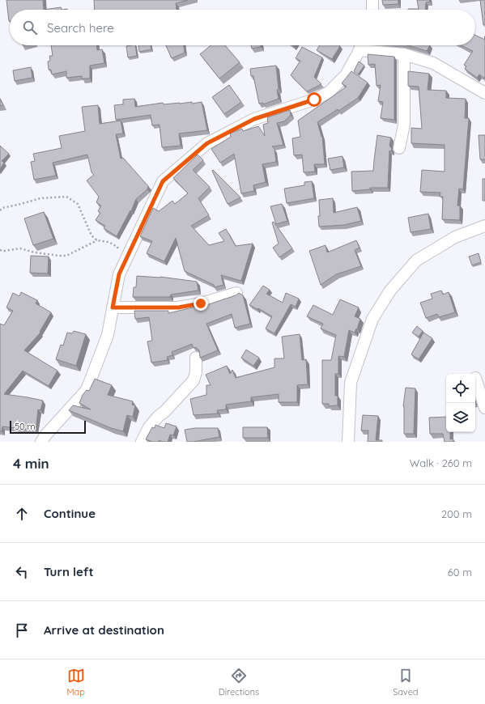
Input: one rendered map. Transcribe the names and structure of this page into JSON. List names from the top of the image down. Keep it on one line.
{"scale_bar":"50 m","page":{"search":"Search here","scale":"50 m","heading":["4 min","Walk · 260 m"],"list":[["Continue","200 m"],["Turn left","60 m"],"Arrive at destination"],"nav":["Map","Directions","Saved"]}}
